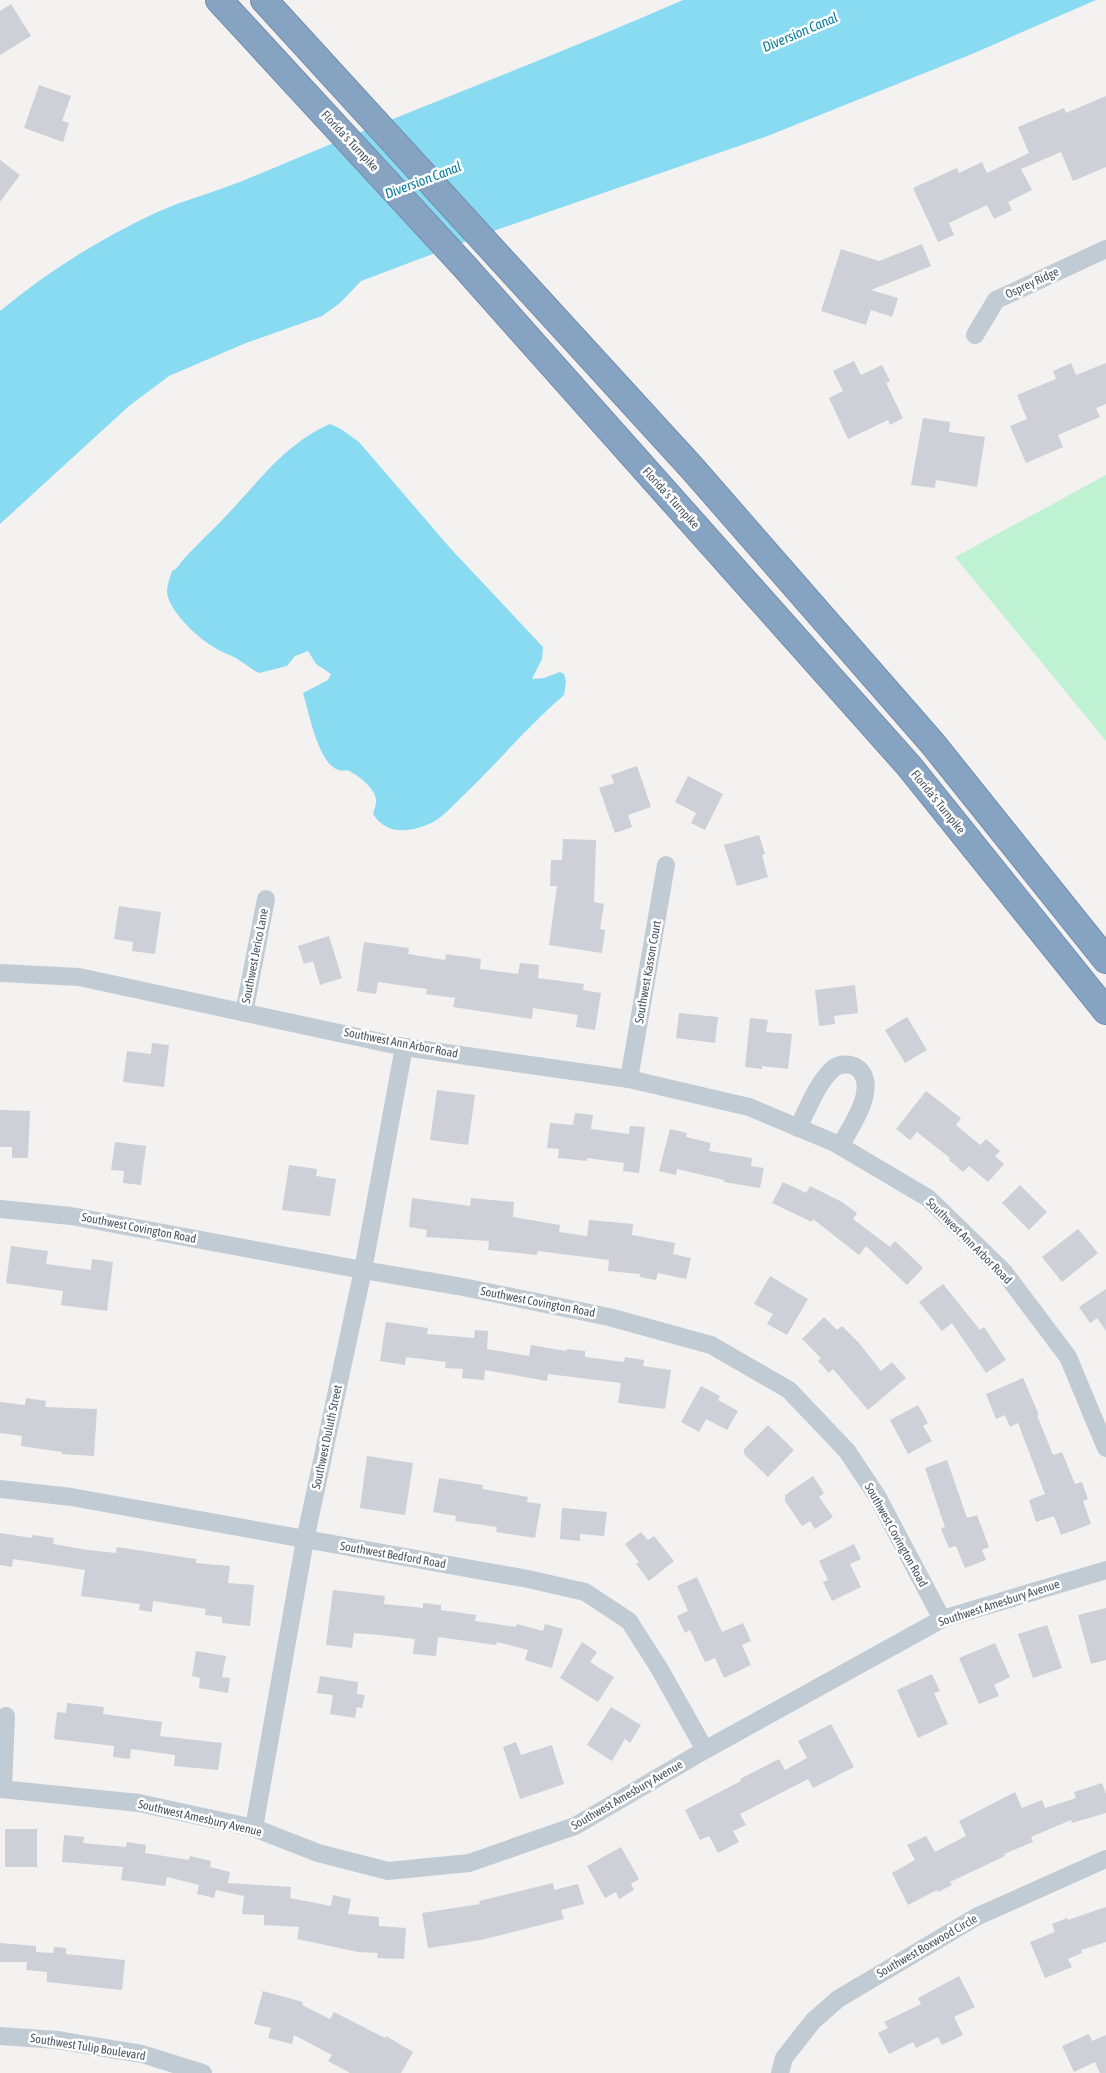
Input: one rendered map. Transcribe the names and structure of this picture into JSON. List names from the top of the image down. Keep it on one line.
{"streets":{"highway":["Florida's Turnpike"],"street":["Osprey Ridge","Southwest Jerico Lane","Southwest Kasson Court","Southwest Ann Arbor Road","Southwest Covington Road","Southwest Duluth Street","Southwest Bedford Road","Southwest Amesbury Avenue","Southwest Boxwood Circle","Southwest Tulip Boulevard"]},"crossings":[["Southwest Jerico Lane","Southwest Ann Arbor Road"],["Southwest Kasson Court","Southwest Ann Arbor Road"],["Southwest Ann Arbor Road","Southwest Duluth Street"],["Southwest Covington Road","Southwest Duluth Street"],["Southwest Covington Road","Southwest Amesbury Avenue"],["Southwest Duluth Street","Southwest Bedford Road"],["Southwest Duluth Street","Southwest Amesbury Avenue"],["Southwest Bedford Road","Southwest Amesbury Avenue"]],"water":["Diversion Canal"]}
